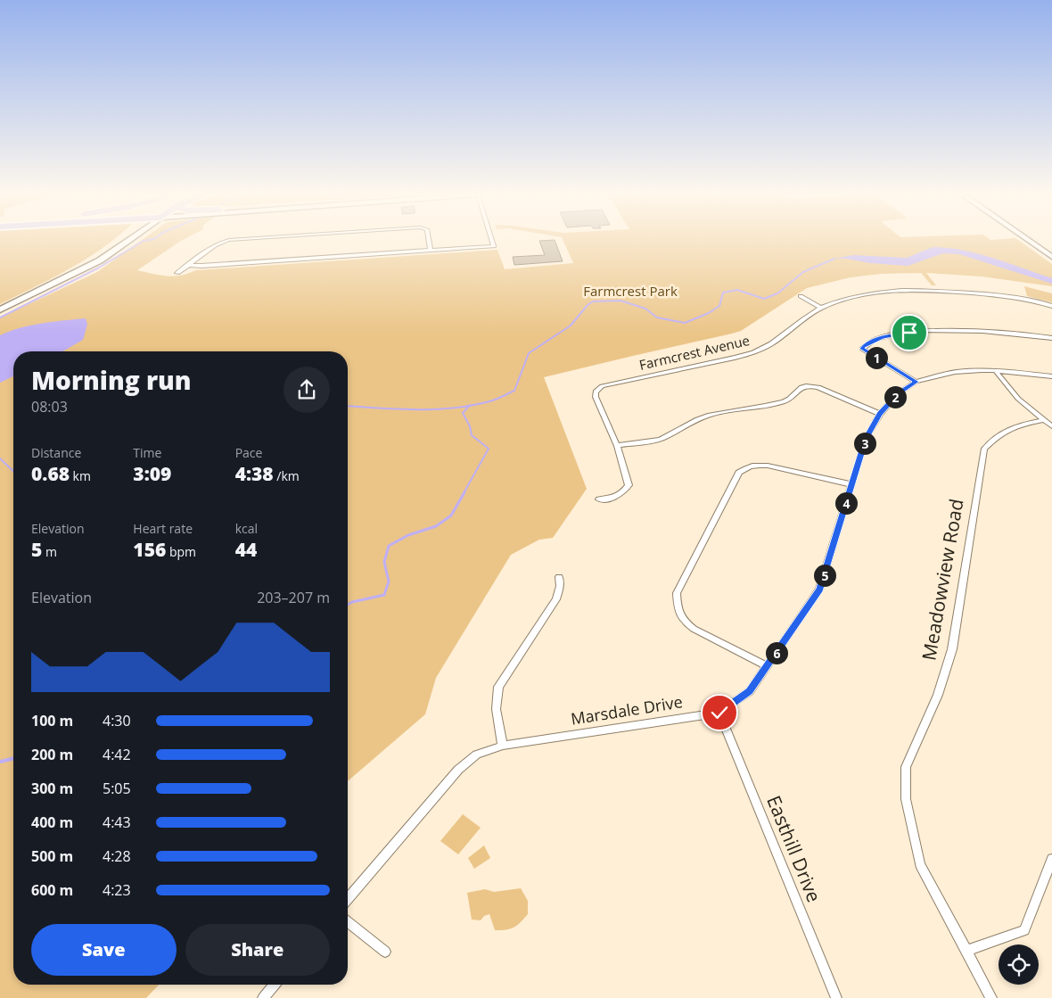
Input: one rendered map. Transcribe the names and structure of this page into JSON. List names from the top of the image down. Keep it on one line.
{"streets":{"street":["Farmcrest Avenue","Meadowview Road","Marsdale Drive","Easthill Drive"]},"crossings":[["Marsdale Drive","Easthill Drive"]],"parks":["Farmcrest Park"],"page":{"pins":["1","2","3","4","5","6"],"heading":["Morning run","08:03"],"stats":[["Distance","0.68 km"],["Time","3:09"],["Pace","4:38 /km"],["Elevation","5 m"],["Heart rate","156 bpm"],["kcal","44"]],"chart":["Elevation","203–207 m"],"list":[{"name":"100 m","note":"4:30"},{"name":"200 m","note":"4:42"},{"name":"300 m","note":"5:05"},{"name":"400 m","note":"4:43"},{"name":"500 m","note":"4:28"},{"name":"600 m","note":"4:23"}],"buttons":["Save","Share"]}}
